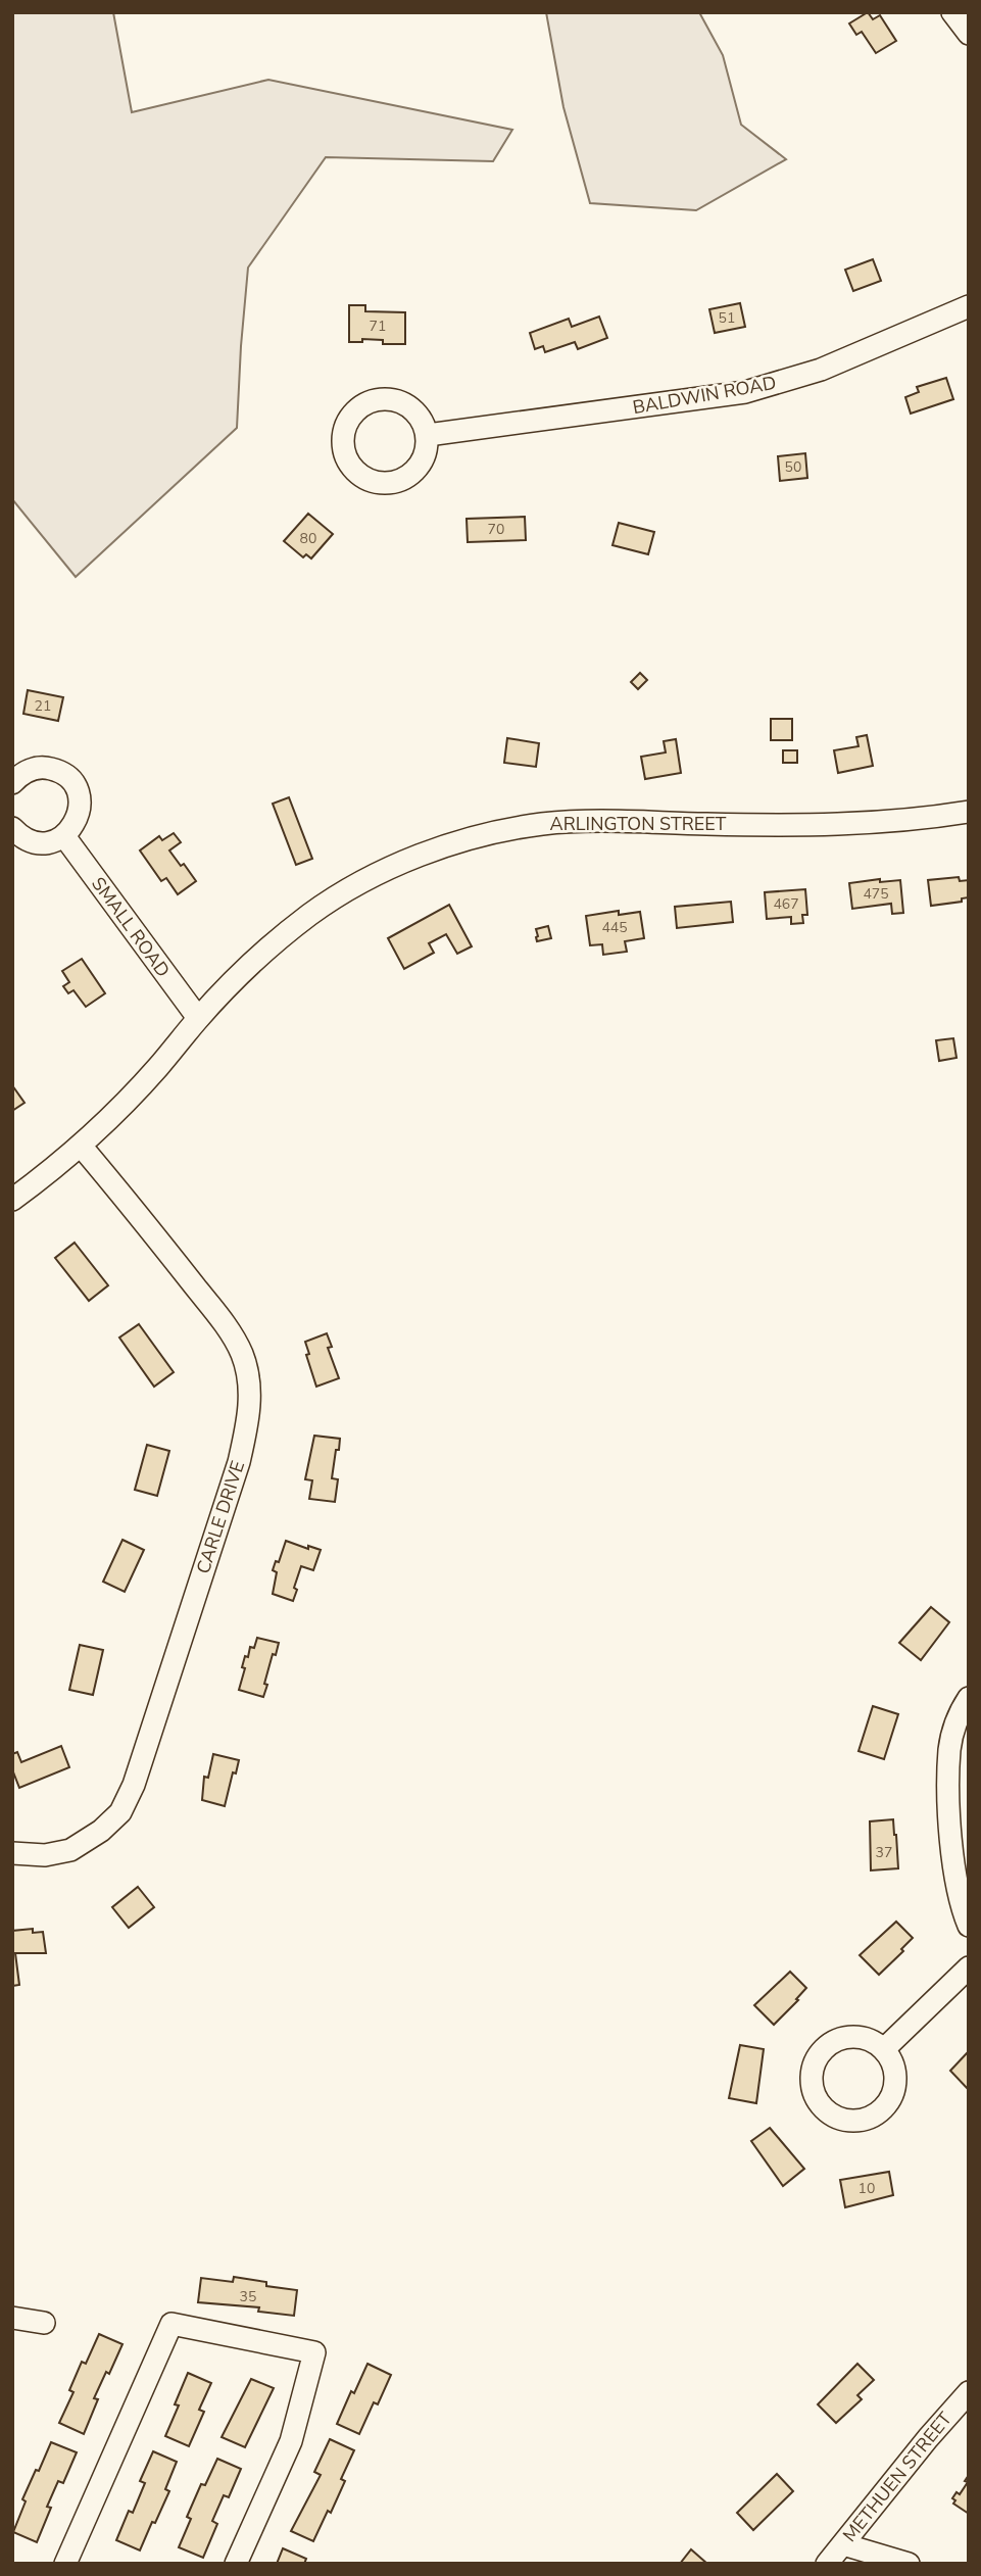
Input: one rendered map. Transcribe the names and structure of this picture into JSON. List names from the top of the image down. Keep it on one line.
{"streets":{"street":["BALDWIN ROAD","ARLINGTON STREET","SMALL ROAD","CARLE DRIVE","METHUEN STREET"]},"crossings":[["ARLINGTON STREET","SMALL ROAD"],["ARLINGTON STREET","CARLE DRIVE"]],"house_numbers":["51","71","50","70","80","21","475","467","445","37","10","35"]}
